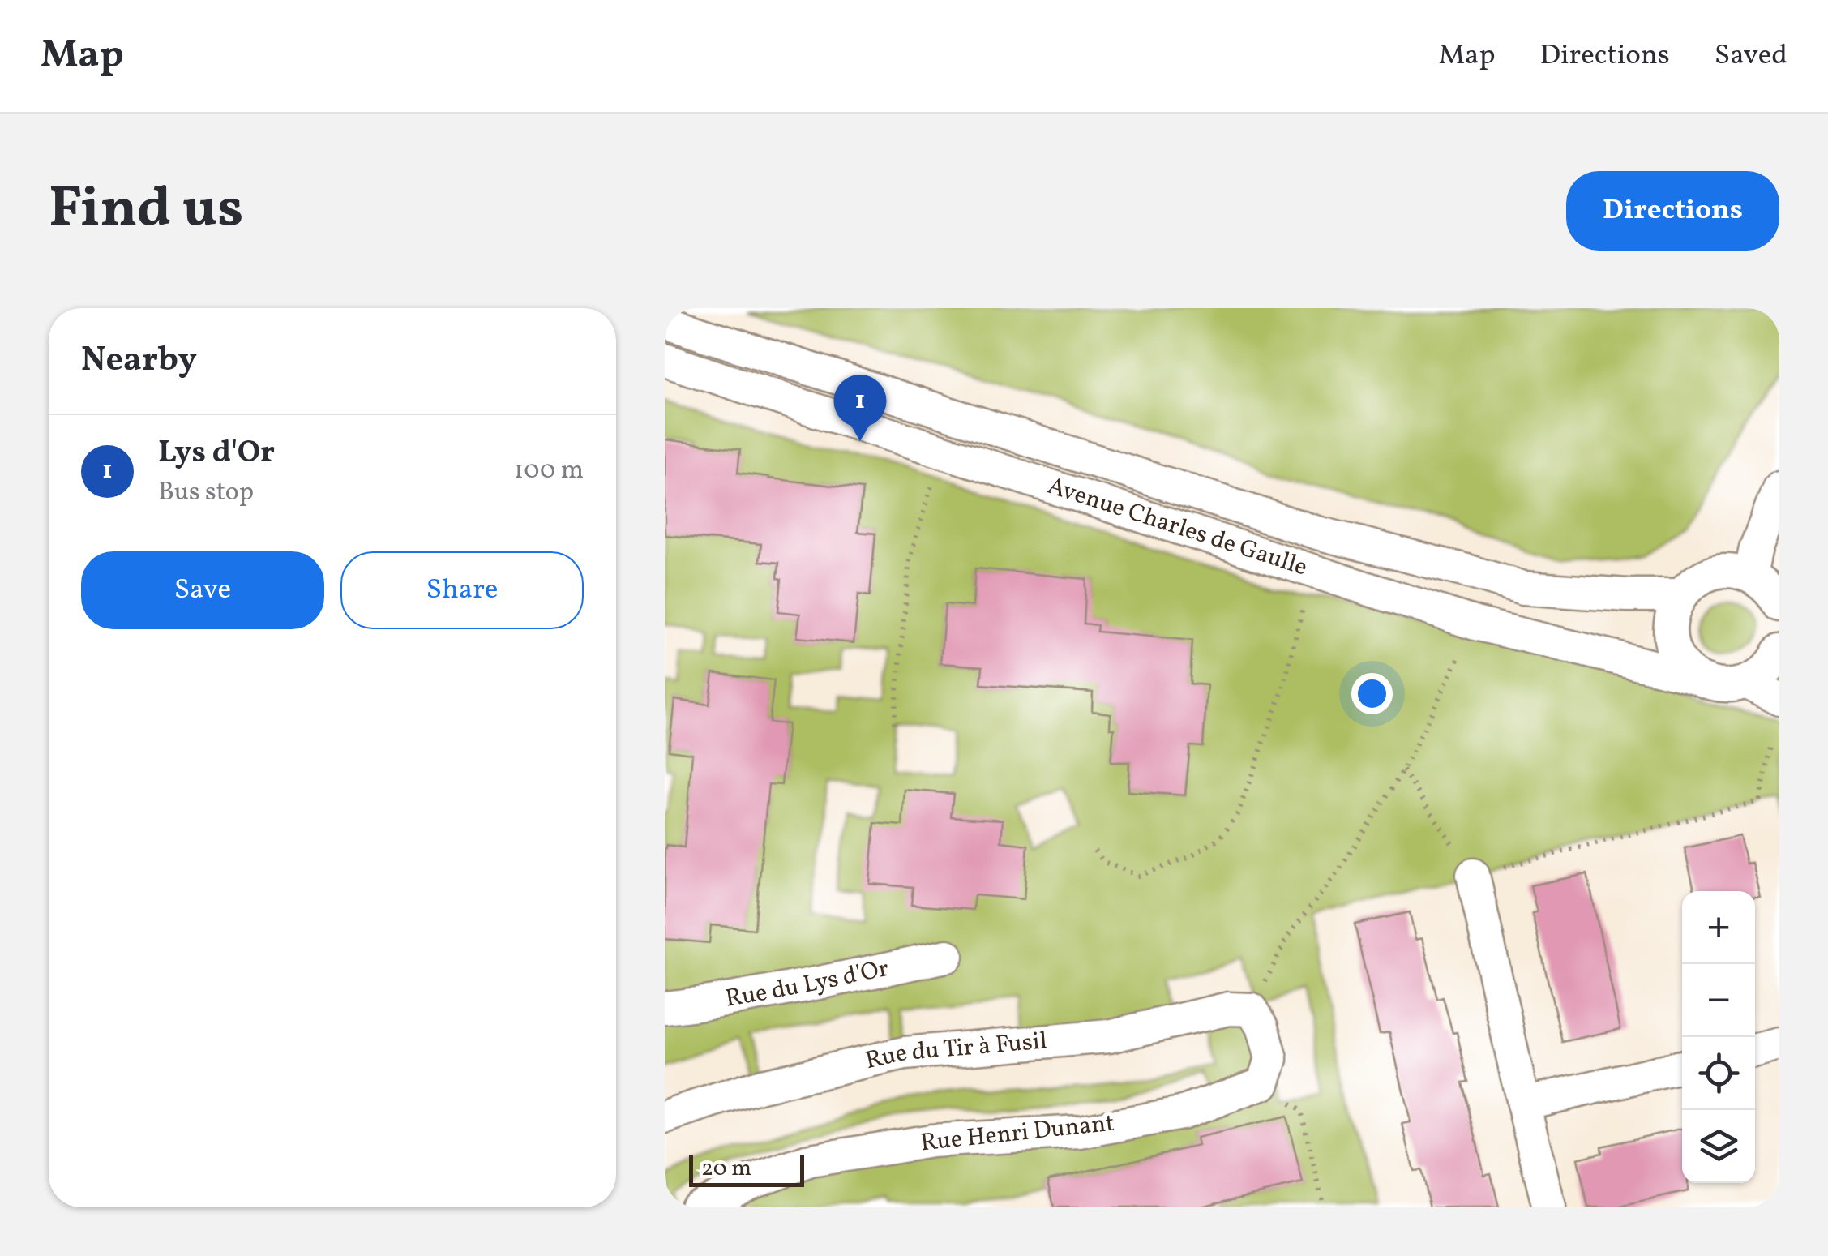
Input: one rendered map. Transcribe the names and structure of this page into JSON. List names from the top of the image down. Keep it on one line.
{"streets":{"street":["Avenue Charles de Gaulle","Rue du Lys d'Or","Rue du Tir à Fusil","Rue Henri Dunant"]},"scale_bar":"20 m","page":{"header":"Map","nav":["Map","Directions","Saved"],"title":"Find us","buttons":["Directions",["Save","Share"]],"heading":"Nearby","pins":"1","list":[{"mark":"1","name":"Lys d'Or","note":"Bus stop","value":"100 m"}],"map_buttons":["+","−"],"scale":"20 m"}}
